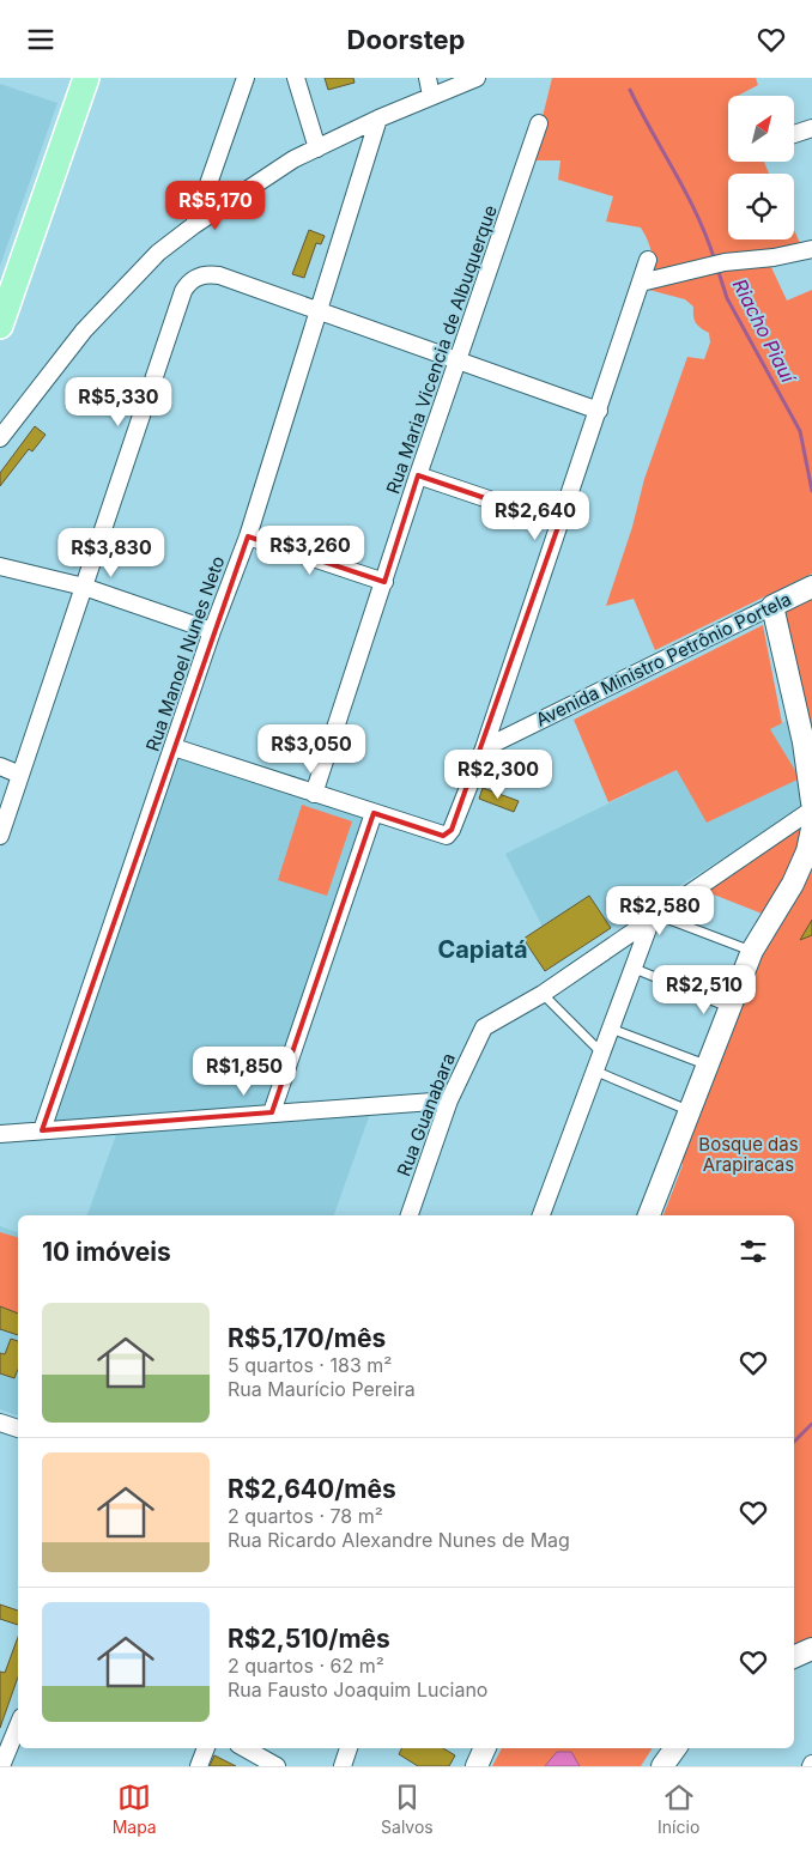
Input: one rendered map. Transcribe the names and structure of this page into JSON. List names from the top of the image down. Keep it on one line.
{"streets":{"street":["Rua Maria Vicencia de Albuquerque","Rua Manoel Nunes Neto","Avenida Ministro Petrônio Portela","Rua Guanabara"]},"districts":["Capiatá"],"water":["Riacho Piauí"],"parks":["Bosque das Arapiracas"],"north":"top right","page":{"header":"Doorstep","price":["R$5,170","R$5,330","R$2,640","R$3,260","R$3,830","R$3,050","R$2,300","R$2,580","R$2,510","R$1,850"],"heading":"10 imóveis","list":[{"name":"R$5,170/mês","note":"5 quartos · 183 m² · Rua Maurício Pereira"},{"name":"R$2,640/mês","note":"2 quartos · 78 m² · Rua Ricardo Alexandre Nunes de Mag"},{"name":"R$2,510/mês","note":"2 quartos · 62 m² · Rua Fausto Joaquim Luciano"}],"tabs":["Mapa","Salvos","Início"]}}
